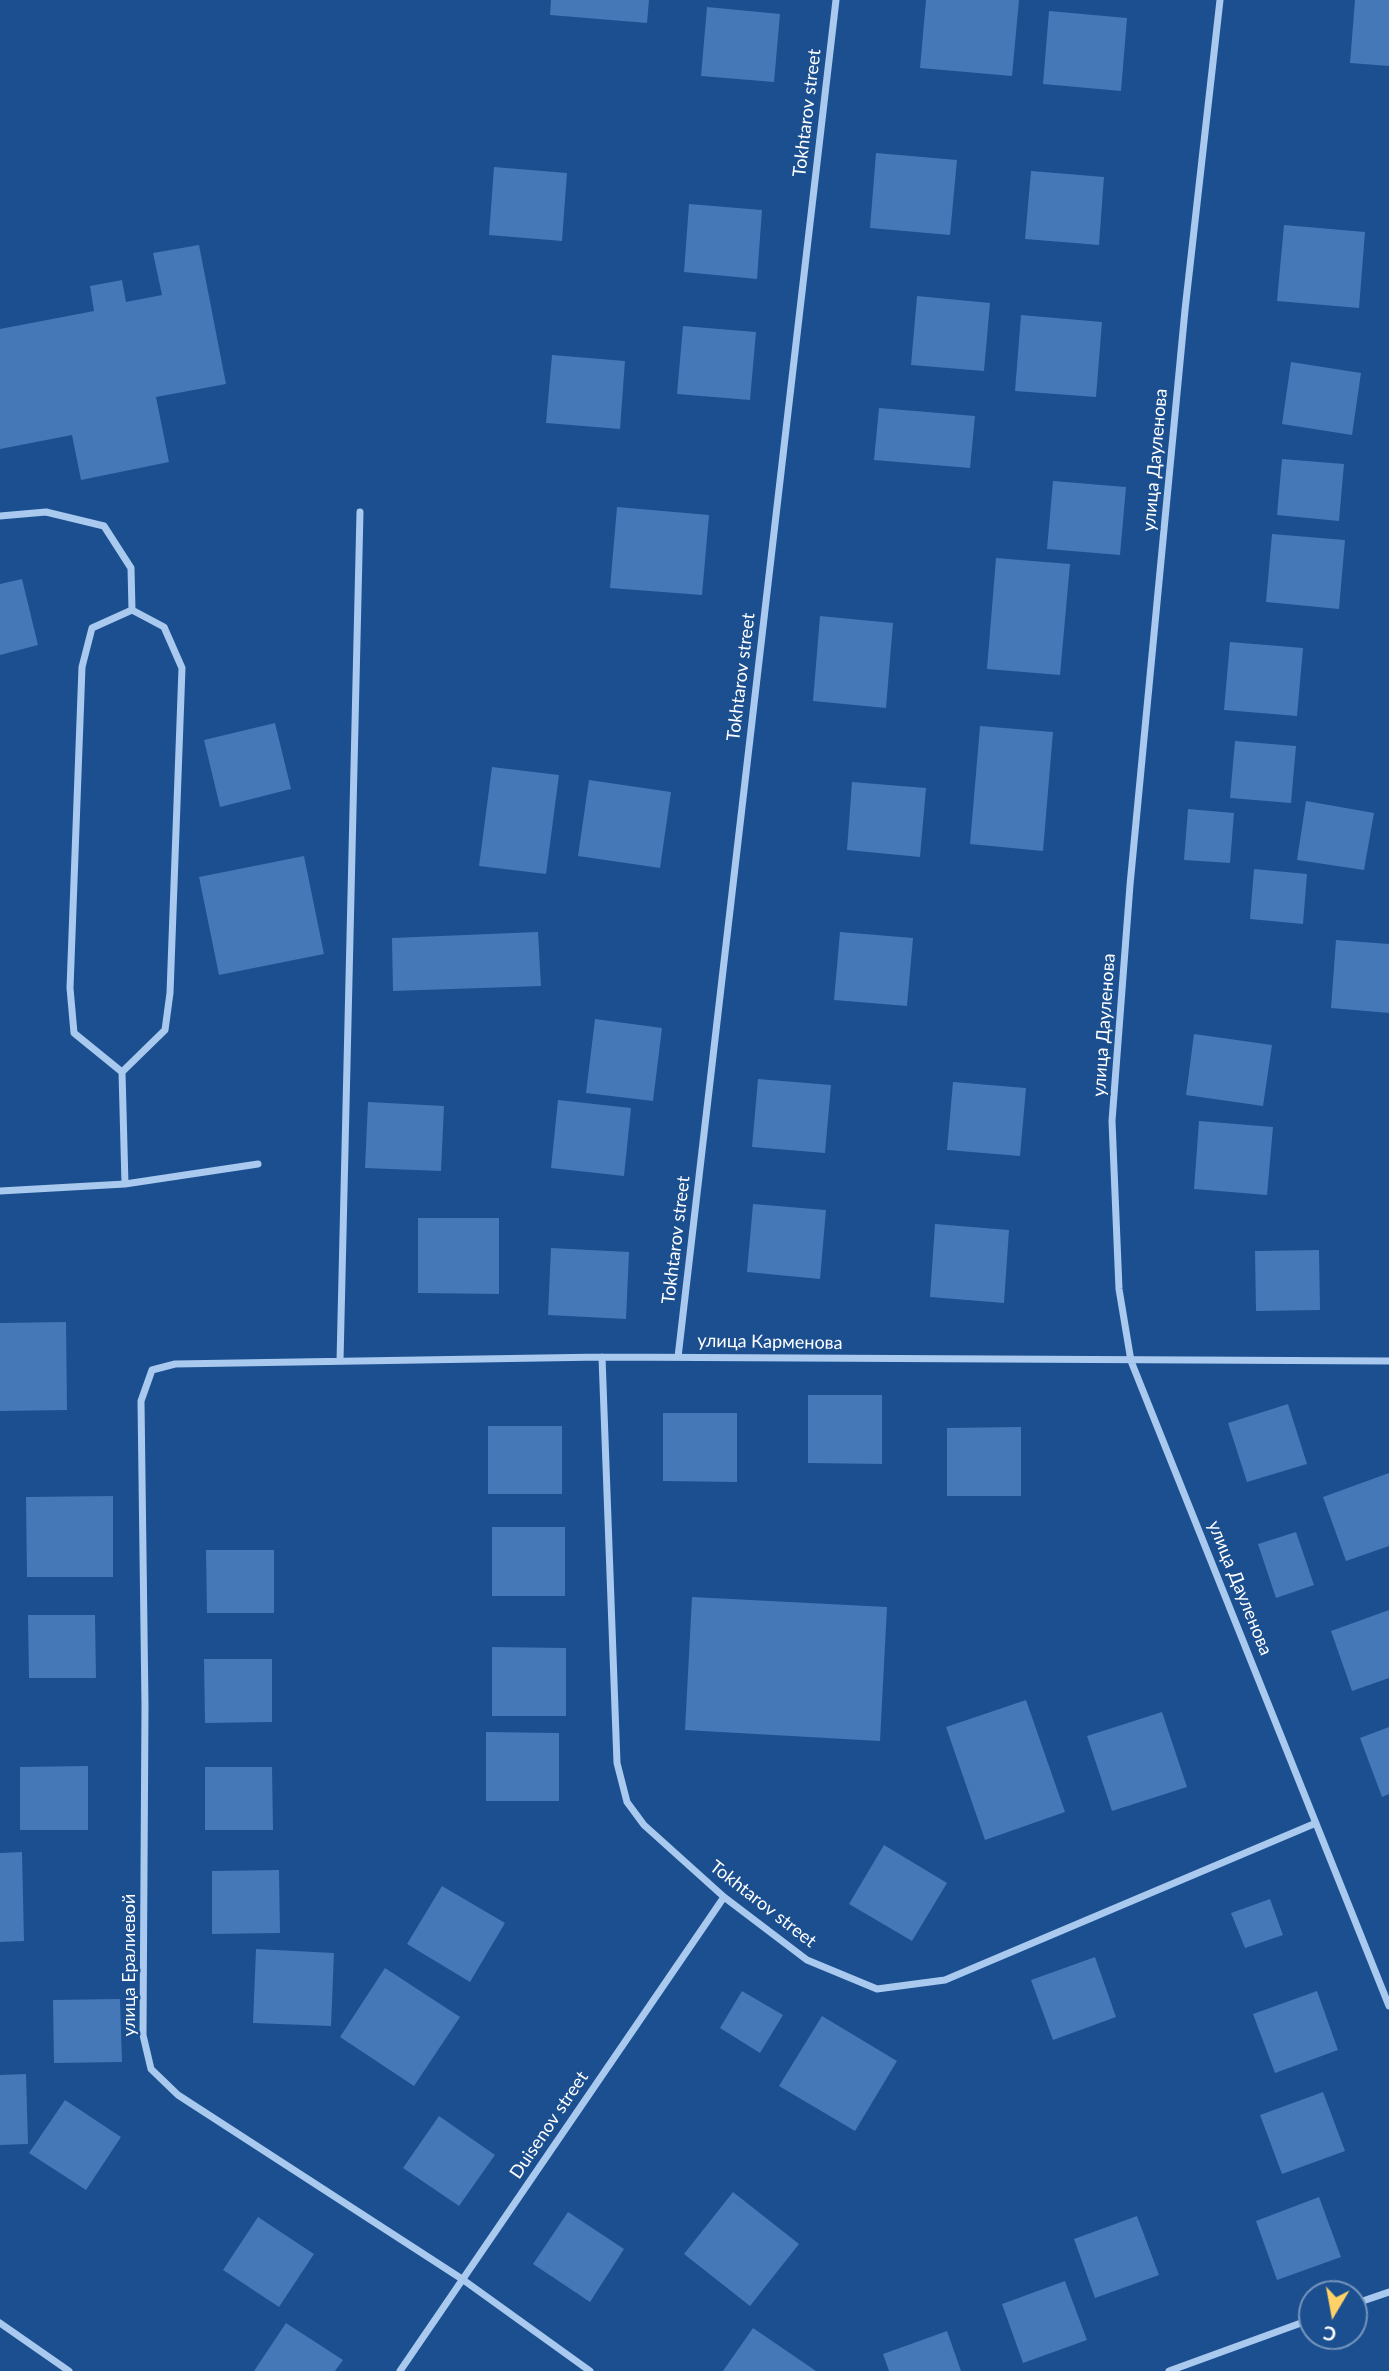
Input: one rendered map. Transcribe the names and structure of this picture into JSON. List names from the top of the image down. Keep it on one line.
{"streets":{"street":["Tokhtarov street","улица Дауленова","улица Карменова","улица Ералиевой","Duisenov street"]},"crossings":[["Tokhtarov street","улица Дауленова"],["Tokhtarov street","улица Карменова"],["Tokhtarov street","Duisenov street"],["улица Дауленова","улица Карменова"],["улица Карменова","улица Ералиевой"],["улица Ералиевой","Duisenov street"]],"north":"bottom"}
